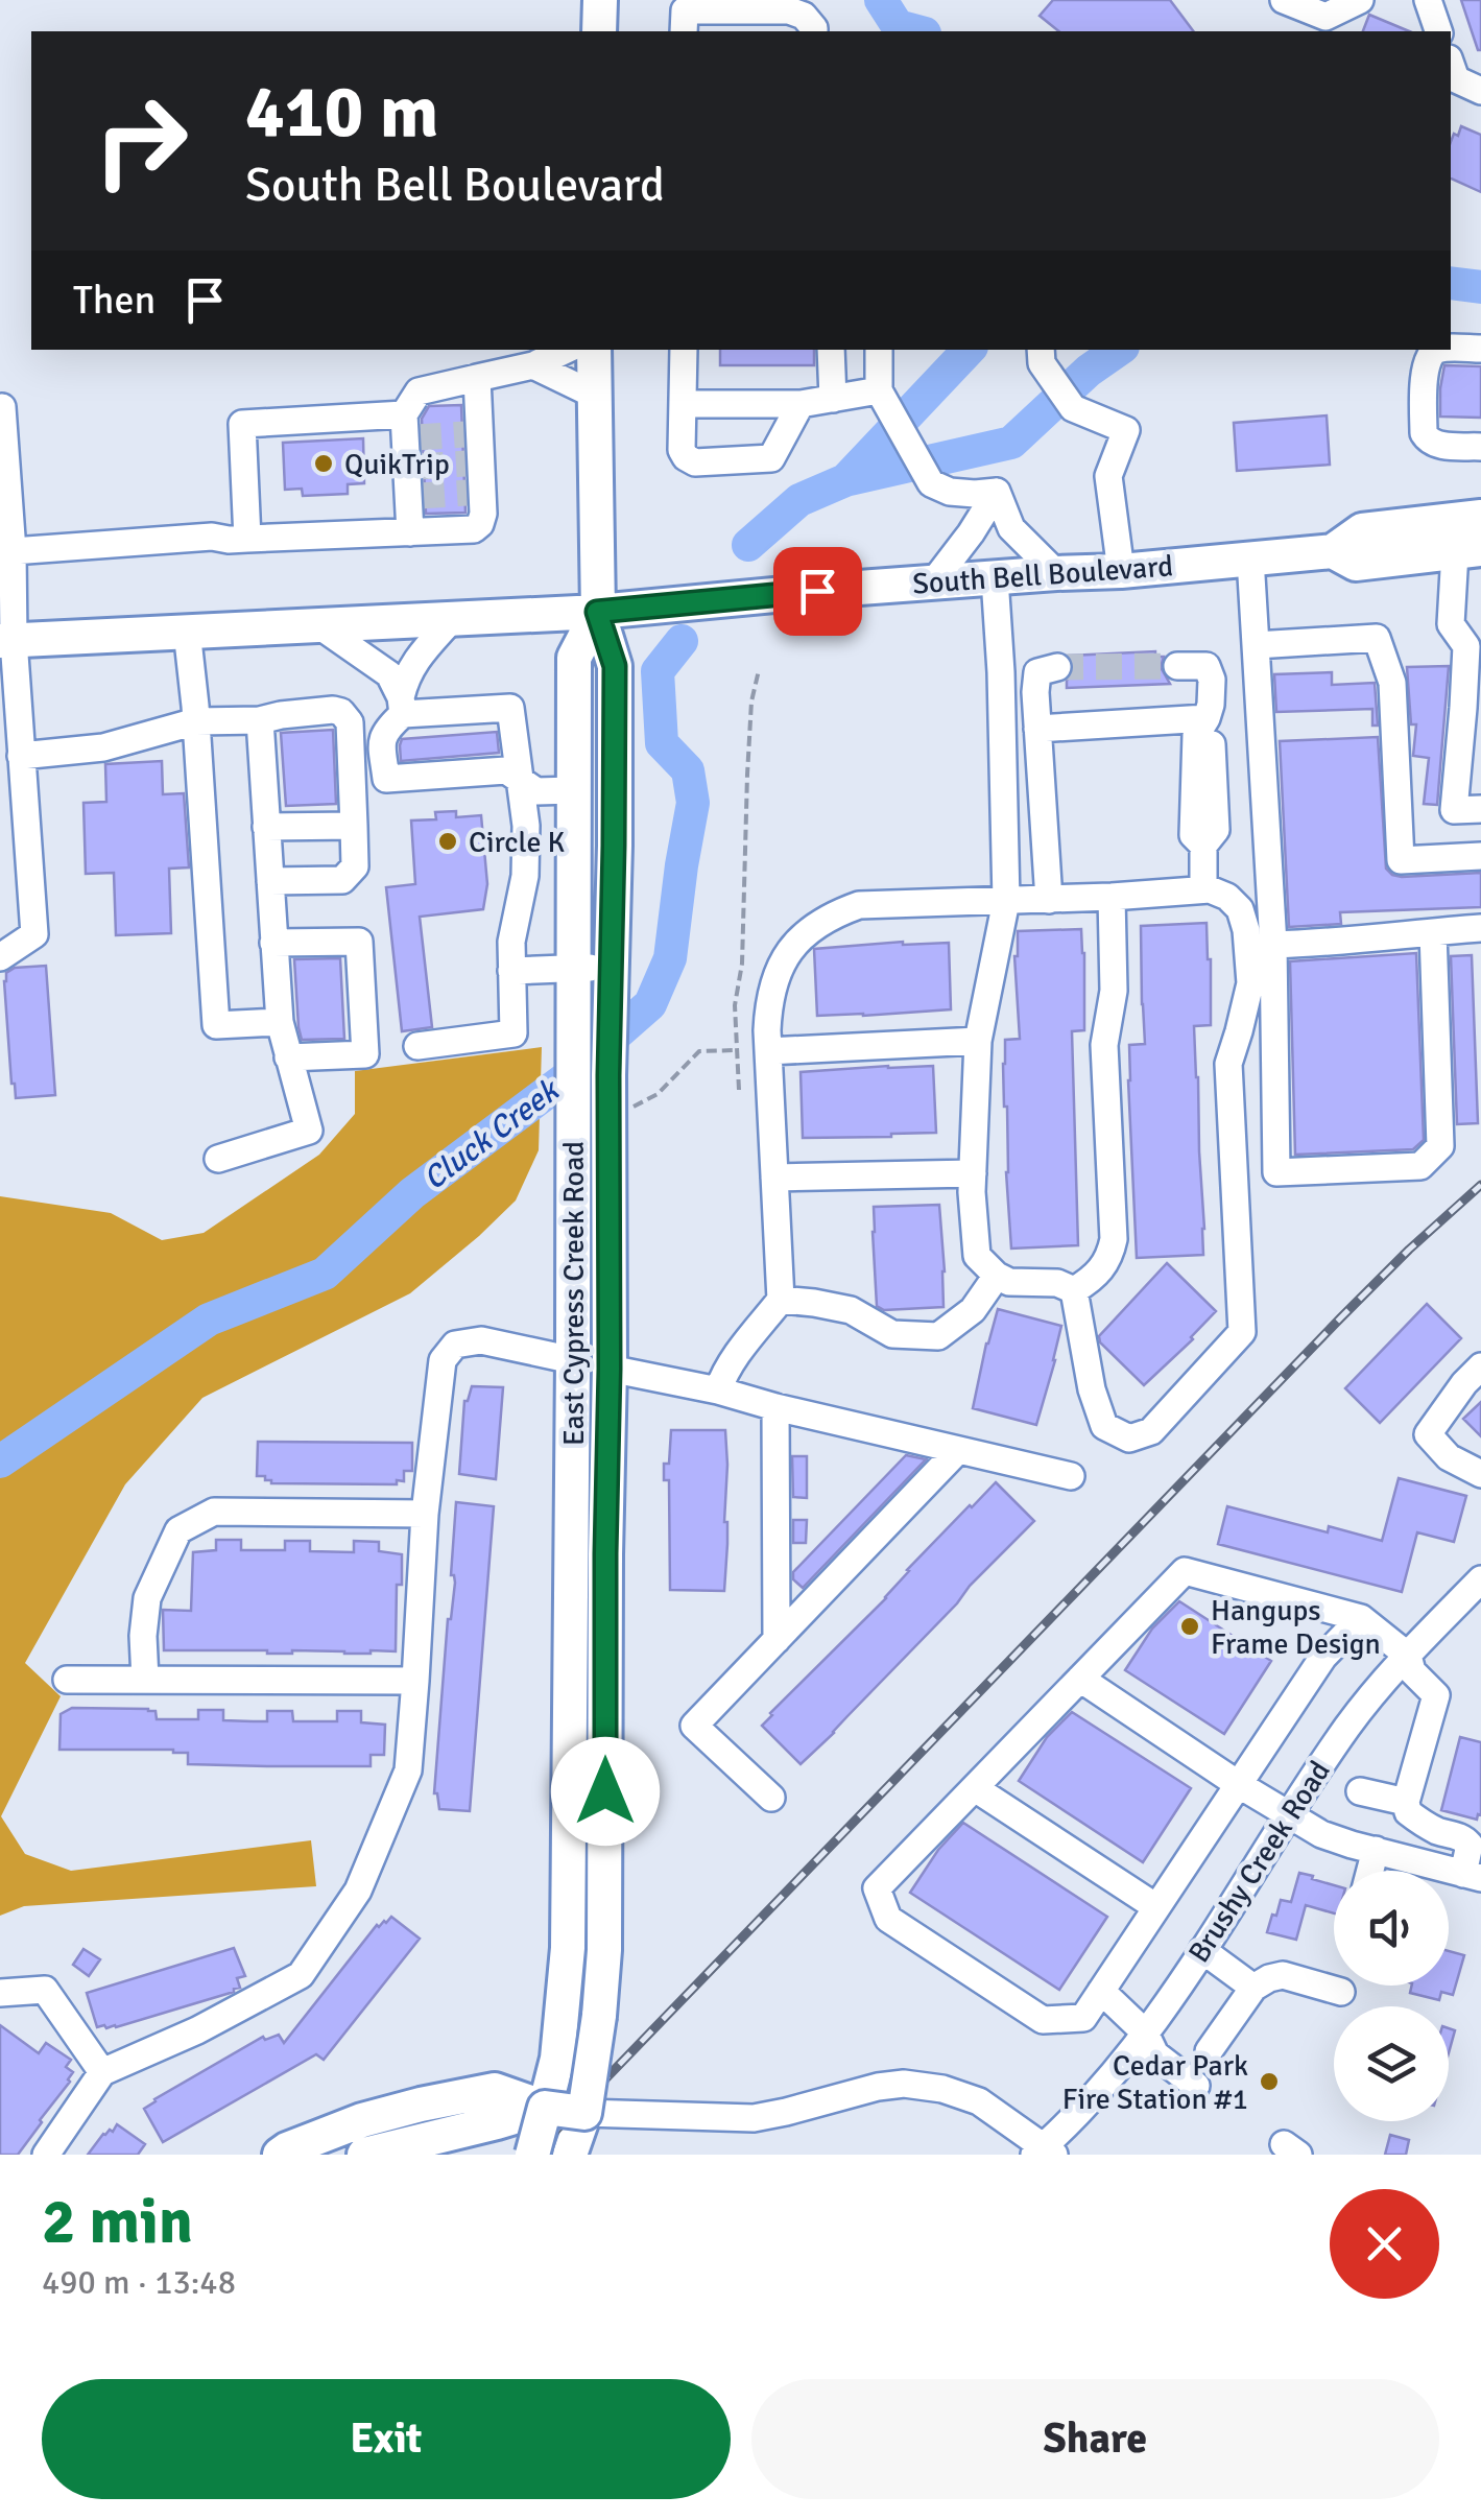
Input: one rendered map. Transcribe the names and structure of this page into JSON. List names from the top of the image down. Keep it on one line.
{"streets":{"main road":["South Bell Boulevard","East Cypress Creek Road","Brushy Creek Road"]},"crossings":[["South Bell Boulevard","East Cypress Creek Road"],["East Cypress Creek Road","Brushy Creek Road"]],"water":["Cluck Creek"],"places":["QuikTrip","Circle K","Hangups Frame Design","Cedar Park Fire Station #1"],"page":{"turn":["410 m","South Bell Boulevard"],"then":"Then","heading":["2 min","490 m · 13:48"],"buttons":["Exit","Share"]}}
